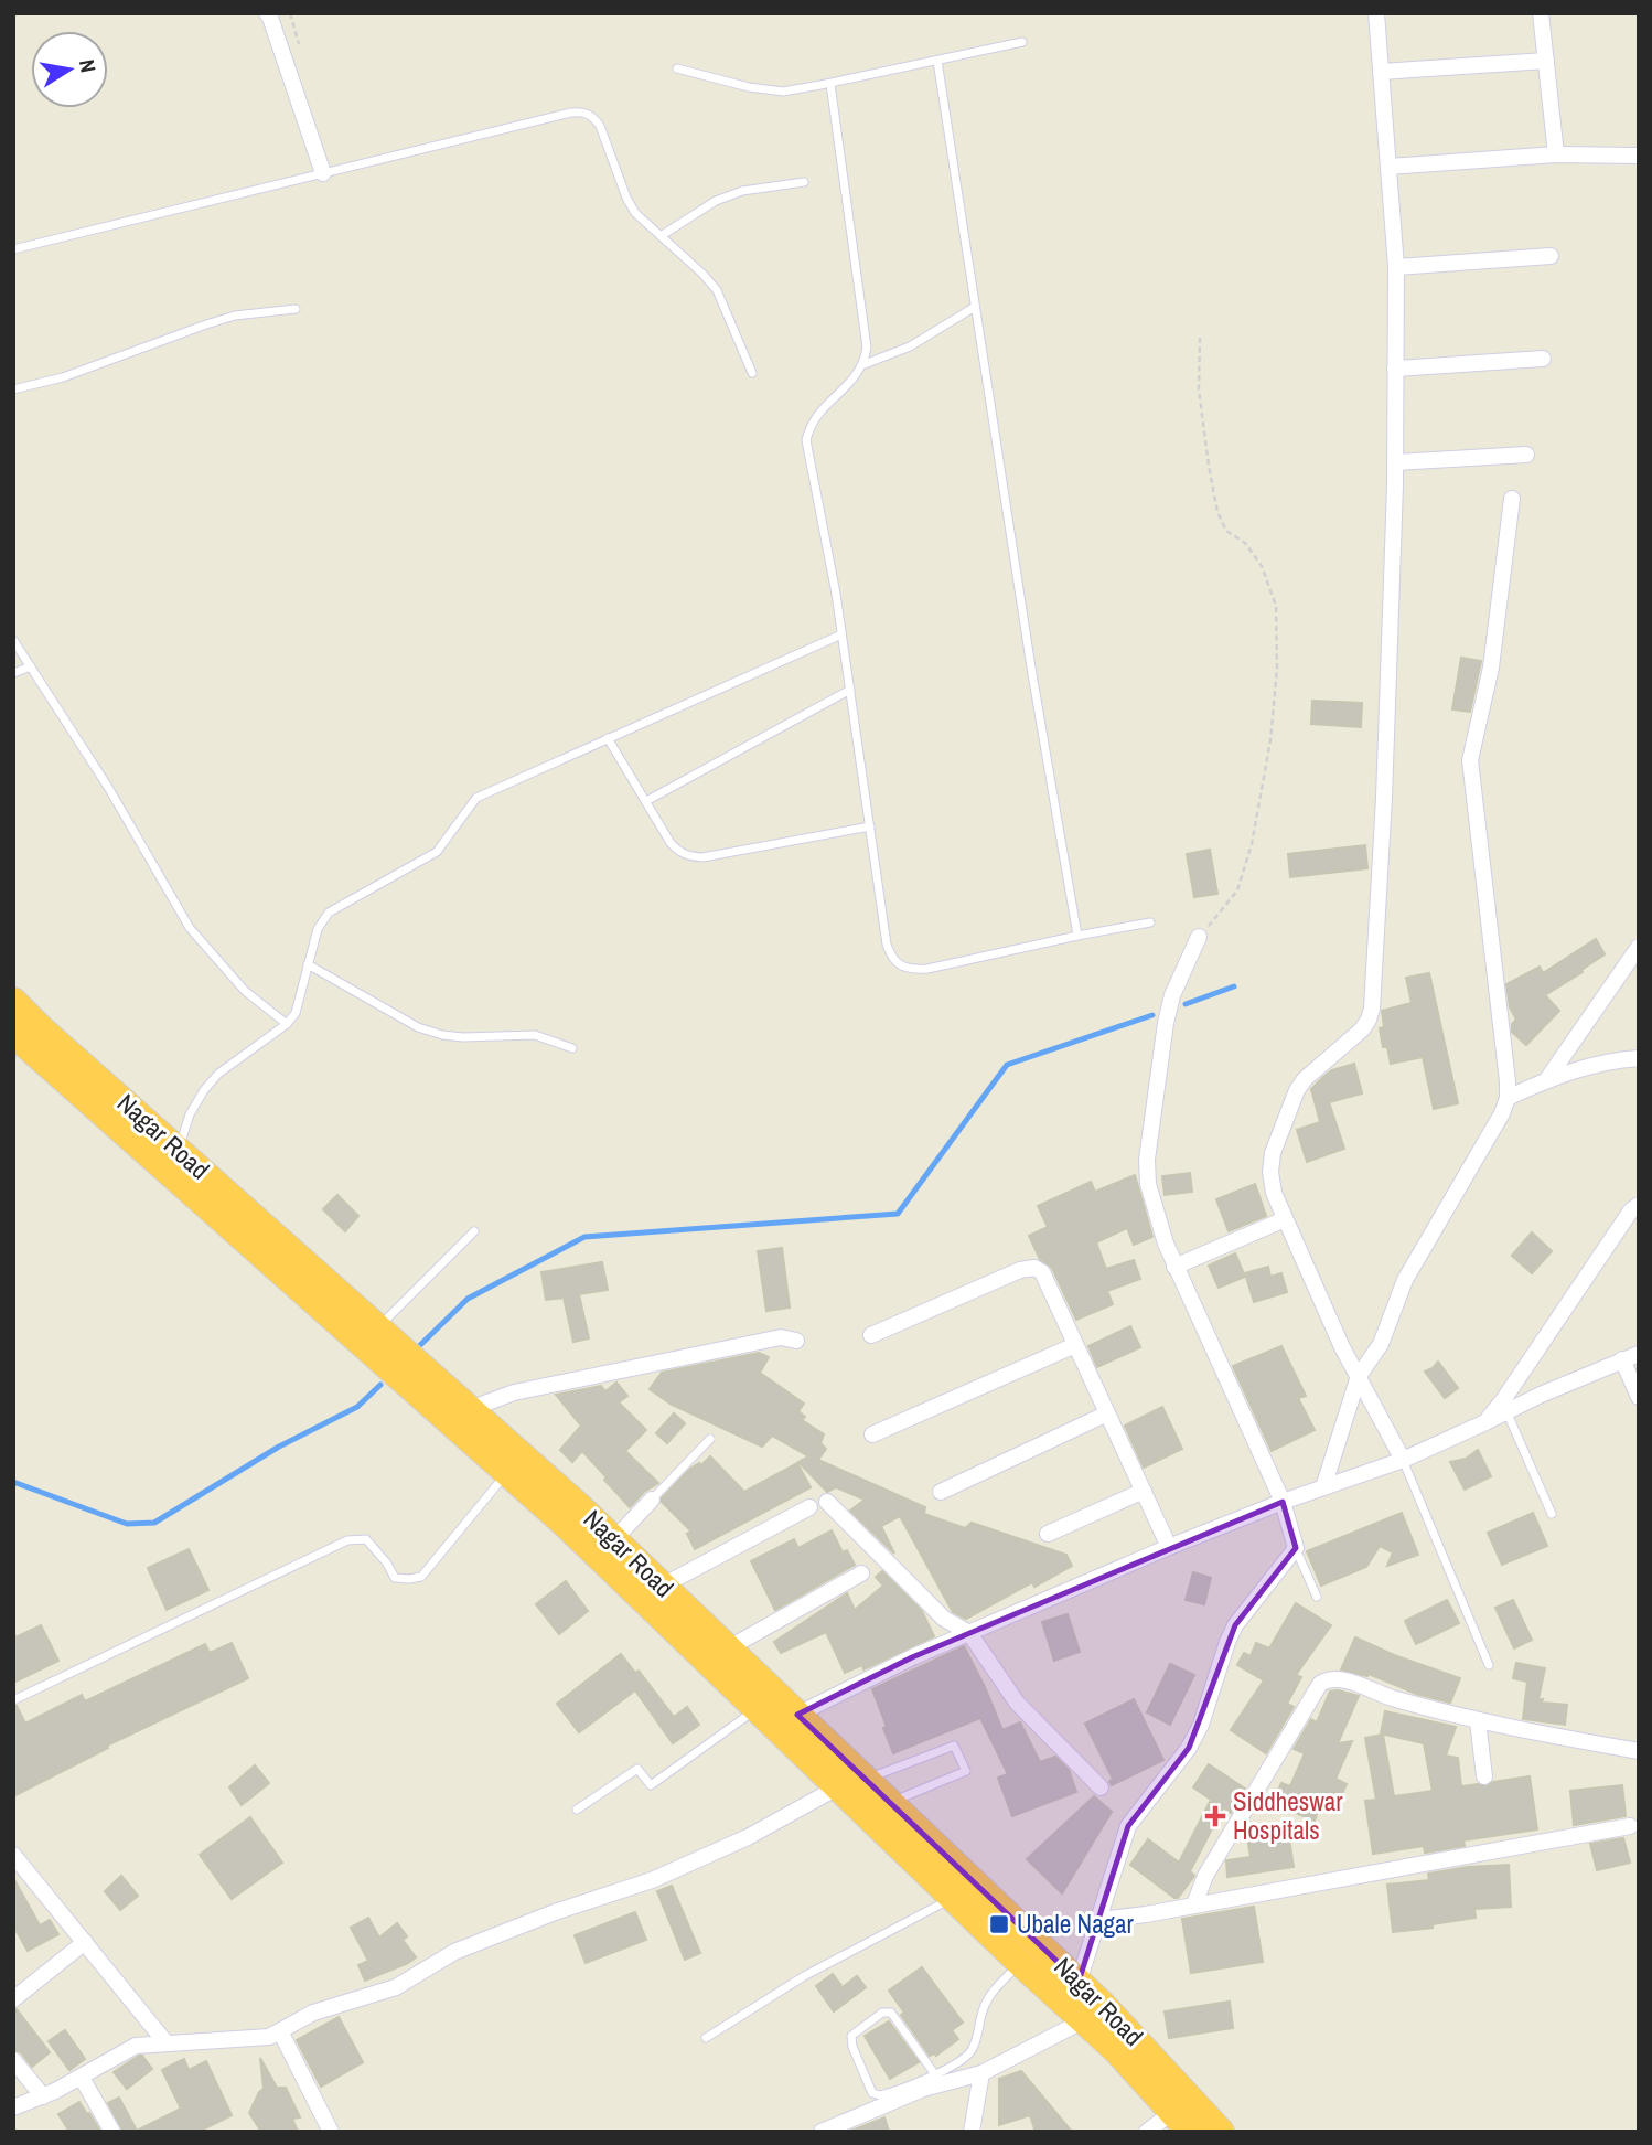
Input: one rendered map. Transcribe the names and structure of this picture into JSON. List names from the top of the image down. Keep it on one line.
{"streets":{"highway":["Nagar Road"]},"places":{"health":["Siddheswar Hospitals"],"transit":["Ubale Nagar"]},"north":"right"}
